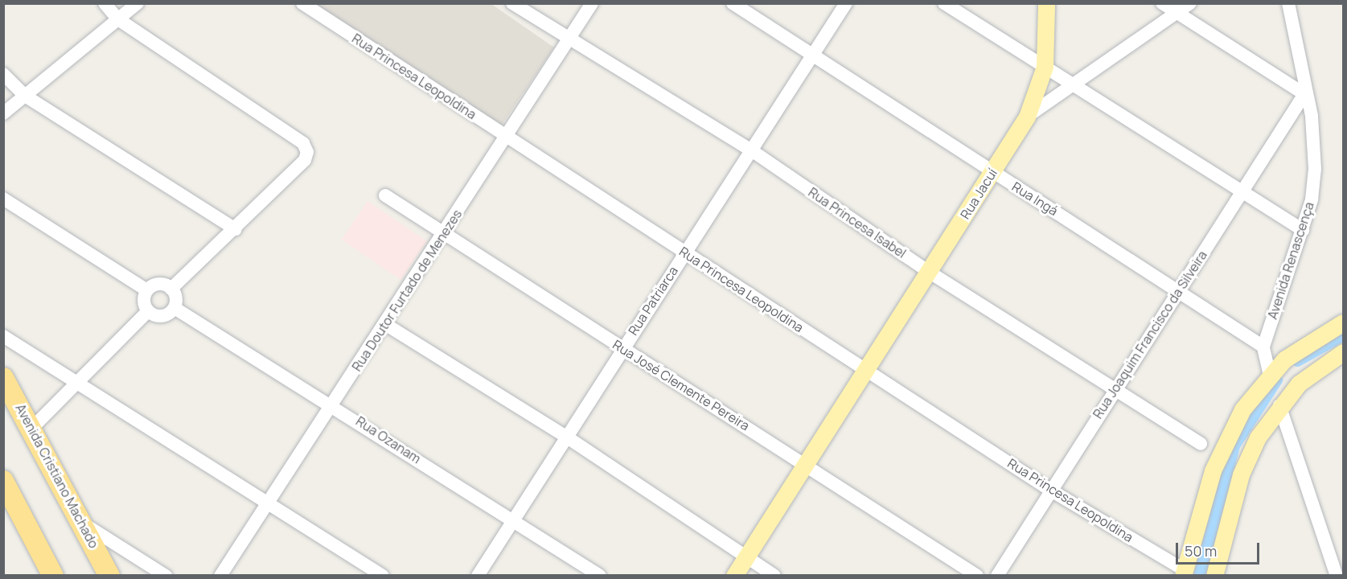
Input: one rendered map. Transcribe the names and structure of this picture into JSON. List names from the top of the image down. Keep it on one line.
{"streets":{"highway":["Avenida Cristiano Machado"],"main road":["Rua Jacuí"],"street":["Rua Princesa Leopoldina","Rua Ingá","Rua Princesa Isabel","Avenida Renascença","Rua Doutor Furtado de Menezes","Rua Patriarca","Rua Joaquim Francisco da Silveira","Rua José Clemente Pereira","Rua Ozanam"]},"crossings":[["Rua Princesa Leopoldina","Rua Jacuí"],["Rua Princesa Leopoldina","Rua Doutor Furtado de Menezes"],["Rua Princesa Leopoldina","Rua Patriarca"],["Rua Princesa Leopoldina","Rua Joaquim Francisco da Silveira"],["Rua Jacuí","Rua Ingá"],["Rua Jacuí","Rua Princesa Isabel"],["Rua Jacuí","Rua José Clemente Pereira"],["Rua Ingá","Avenida Renascença"],["Rua Ingá","Rua Patriarca"],["Rua Ingá","Rua Joaquim Francisco da Silveira"],["Rua Princesa Isabel","Rua Doutor Furtado de Menezes"],["Rua Princesa Isabel","Rua Patriarca"],["Rua Princesa Isabel","Rua Joaquim Francisco da Silveira"],["Avenida Renascença","Rua Joaquim Francisco da Silveira"],["Rua Doutor Furtado de Menezes","Rua José Clemente Pereira"],["Rua Doutor Furtado de Menezes","Rua Ozanam"],["Rua Patriarca","Rua José Clemente Pereira"],["Rua Patriarca","Rua Ozanam"]],"scale_bar":"50 m"}
